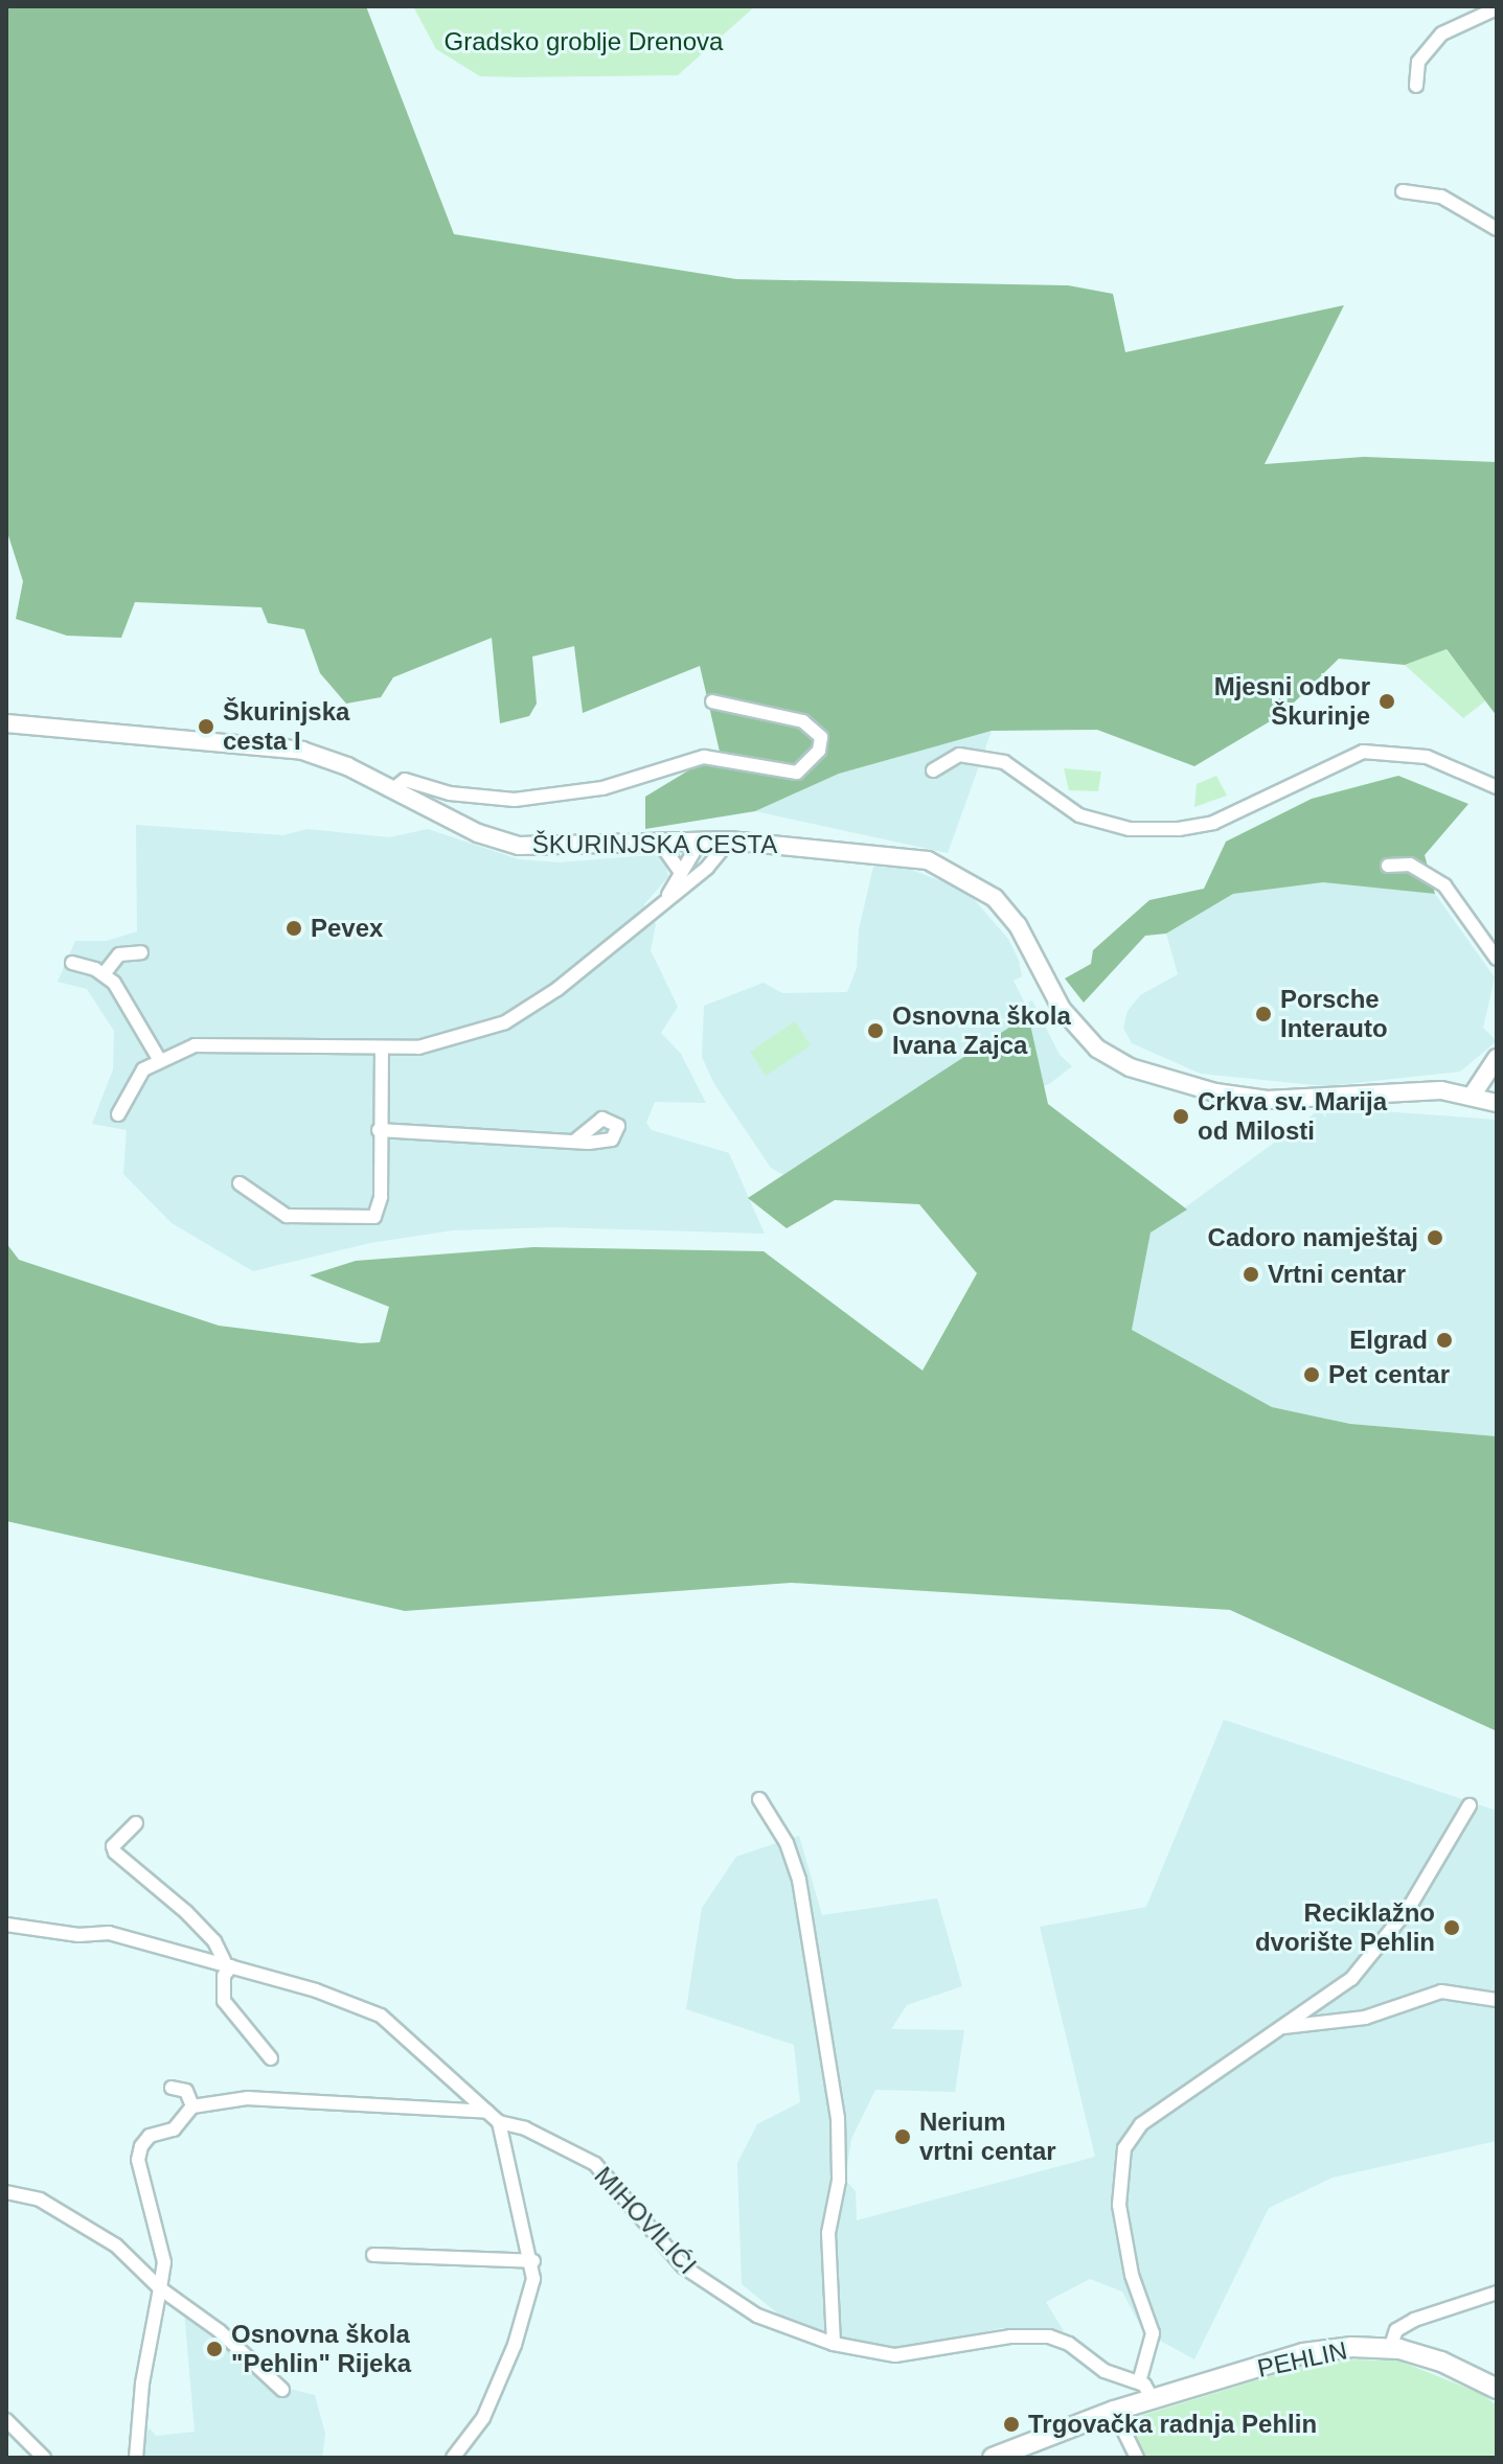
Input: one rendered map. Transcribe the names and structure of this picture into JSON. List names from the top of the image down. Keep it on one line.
{"streets":{"main road":["PEHLIN"],"street":["ŠKURINJSKA CESTA","MIHOVILIĆI"]},"parks":["Gradsko groblje Drenova"],"places":["Mjesni odbor Škurinje","Škurinjska cesta I","Pevex","Porsche Interauto","Osnovna škola Ivana Zajca","Crkva sv. Marija od Milosti","Cadoro namještaj","Vrtni centar","Elgrad","Pet centar","Reciklažno dvorište Pehlin","Nerium vrtni centar","Osnovna škola \"Pehlin\" Rijeka","Trgovačka radnja Pehlin"]}
